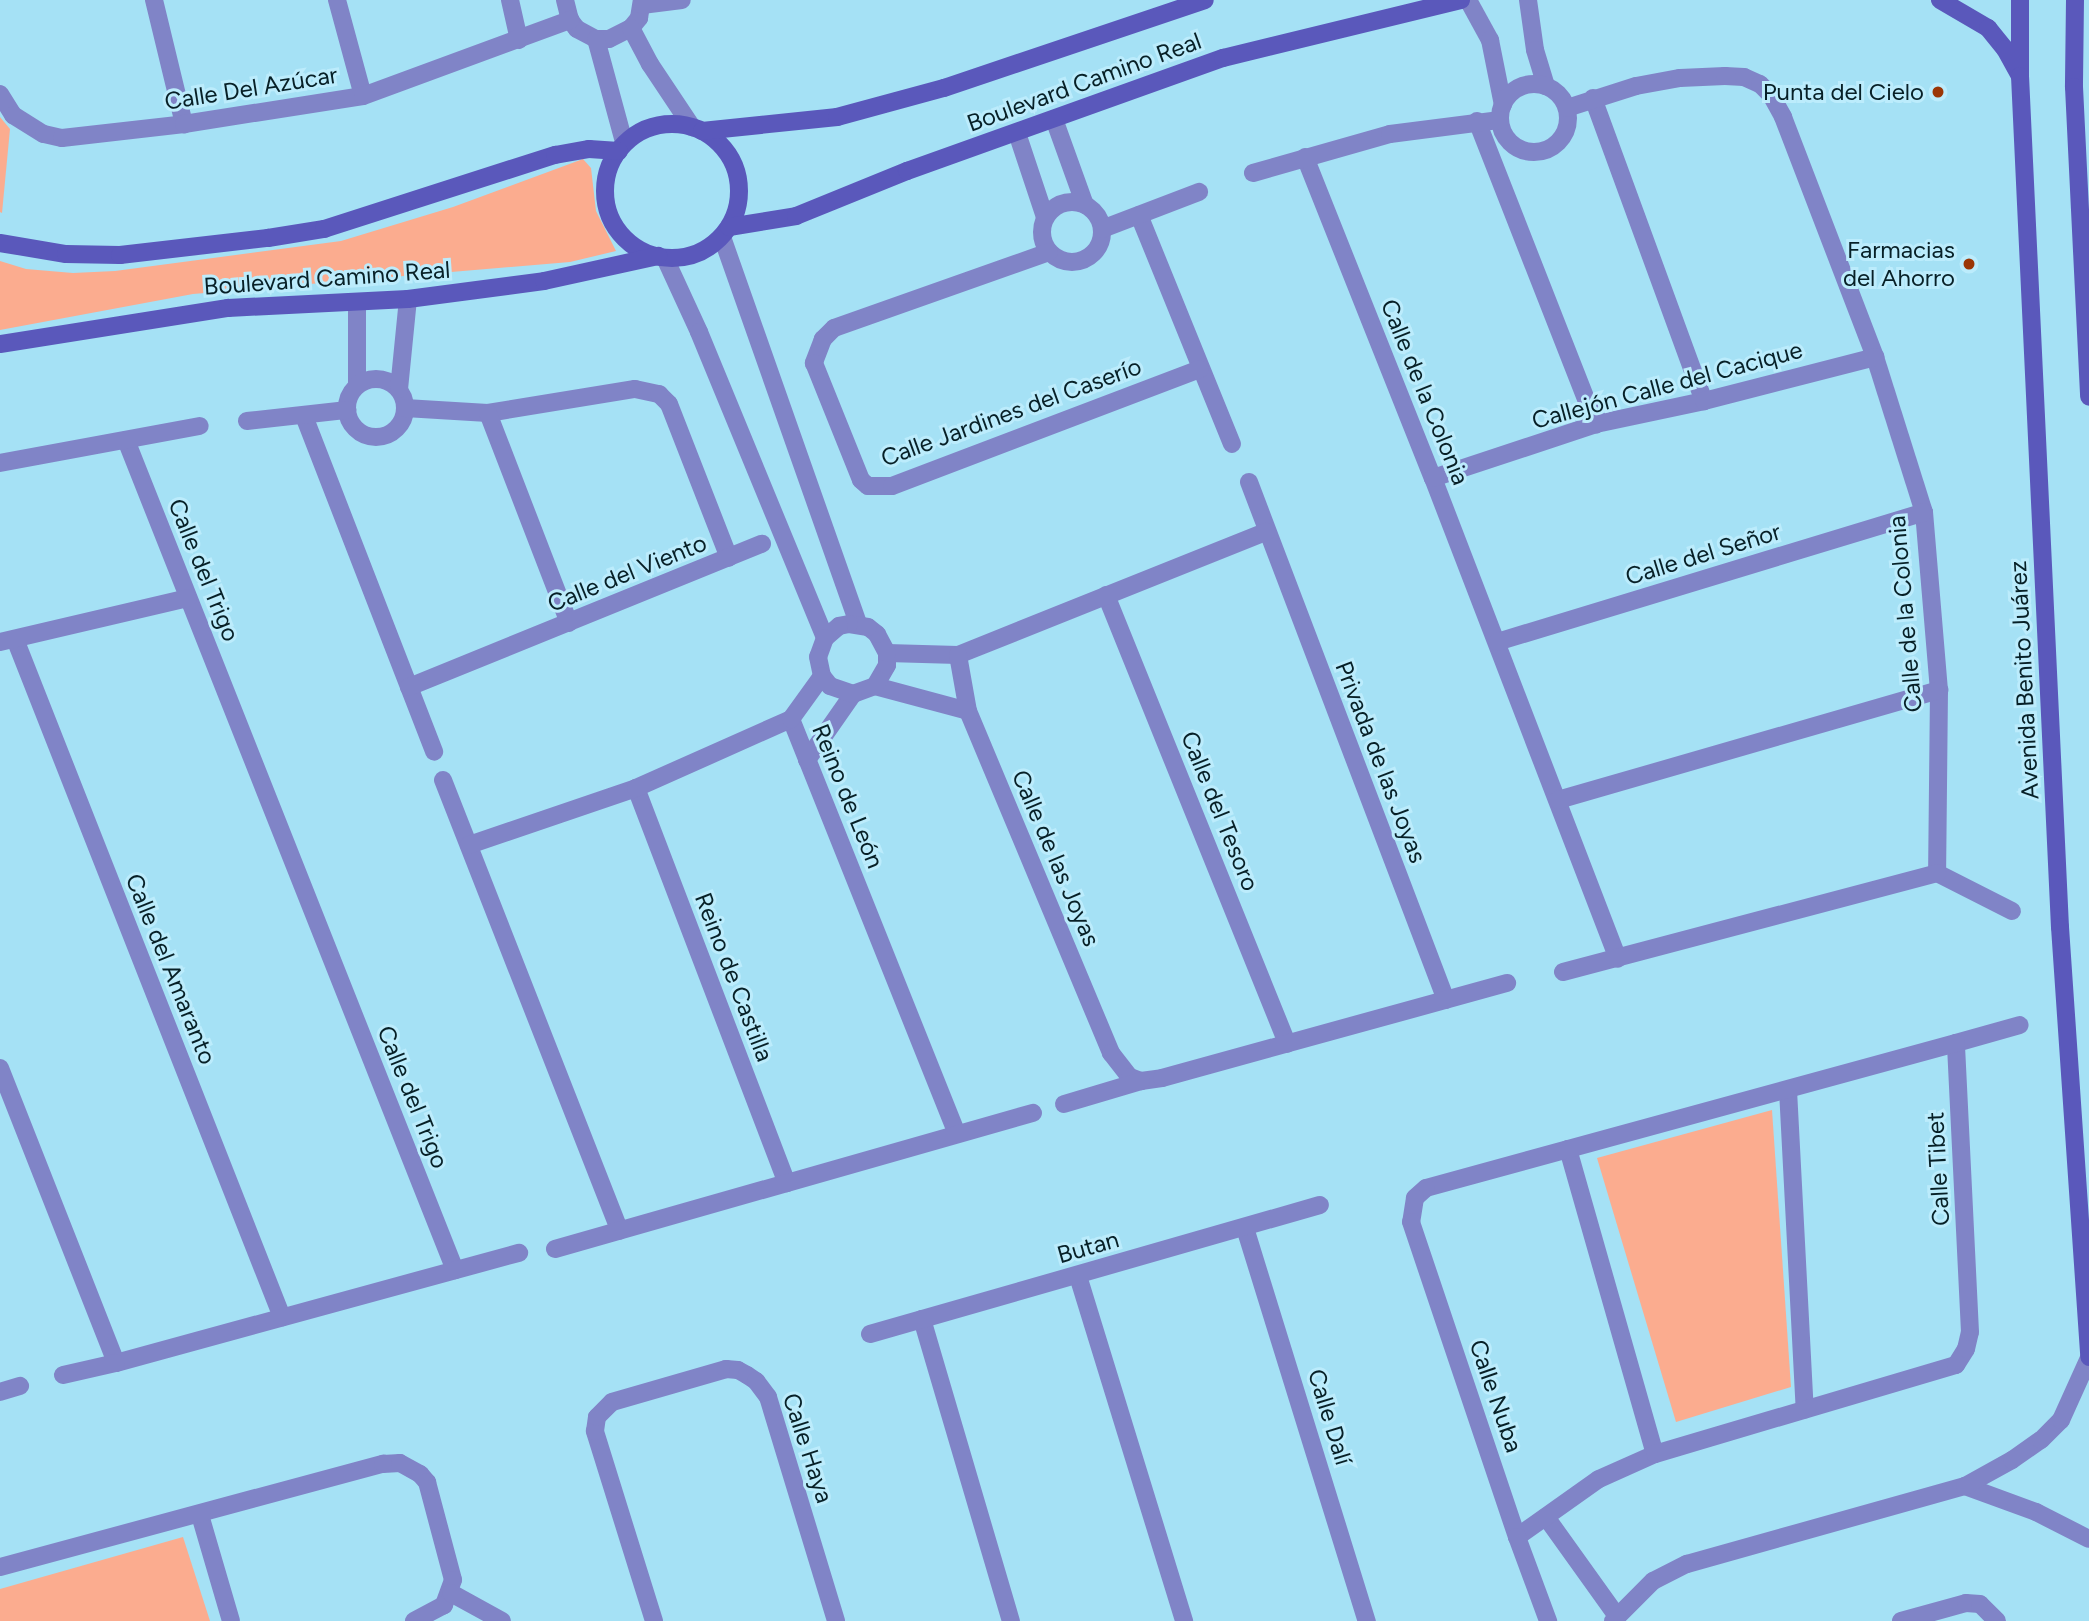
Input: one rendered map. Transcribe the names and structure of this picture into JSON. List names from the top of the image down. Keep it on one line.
{"streets":{"street":["Boulevard Camino Real","Calle Del Azúcar","Callejón Calle del Cacique","Calle de la Colonia","Calle Jardines del Caserío","Calle del Señor","Calle del Trigo","Calle del Viento","Avenida Benito Juárez","Privada de las Joyas","Reino de León","Calle del Tesoro","Calle de las Joyas","Calle del Amaranto","Reino de Castilla","Calle Tibet","Butan","Calle Nuba","Calle Dalí","Calle Haya"]},"crossings":[["Callejón Calle del Cacique","Calle de la Colonia"],["Calle de la Colonia","Calle del Señor"],["Reino de León","Reino de Castilla"],["Calle Tibet","Calle Nuba"],["Butan","Calle Dalí"]],"places":["Punta del Cielo","Farmacias del Ahorro"]}
